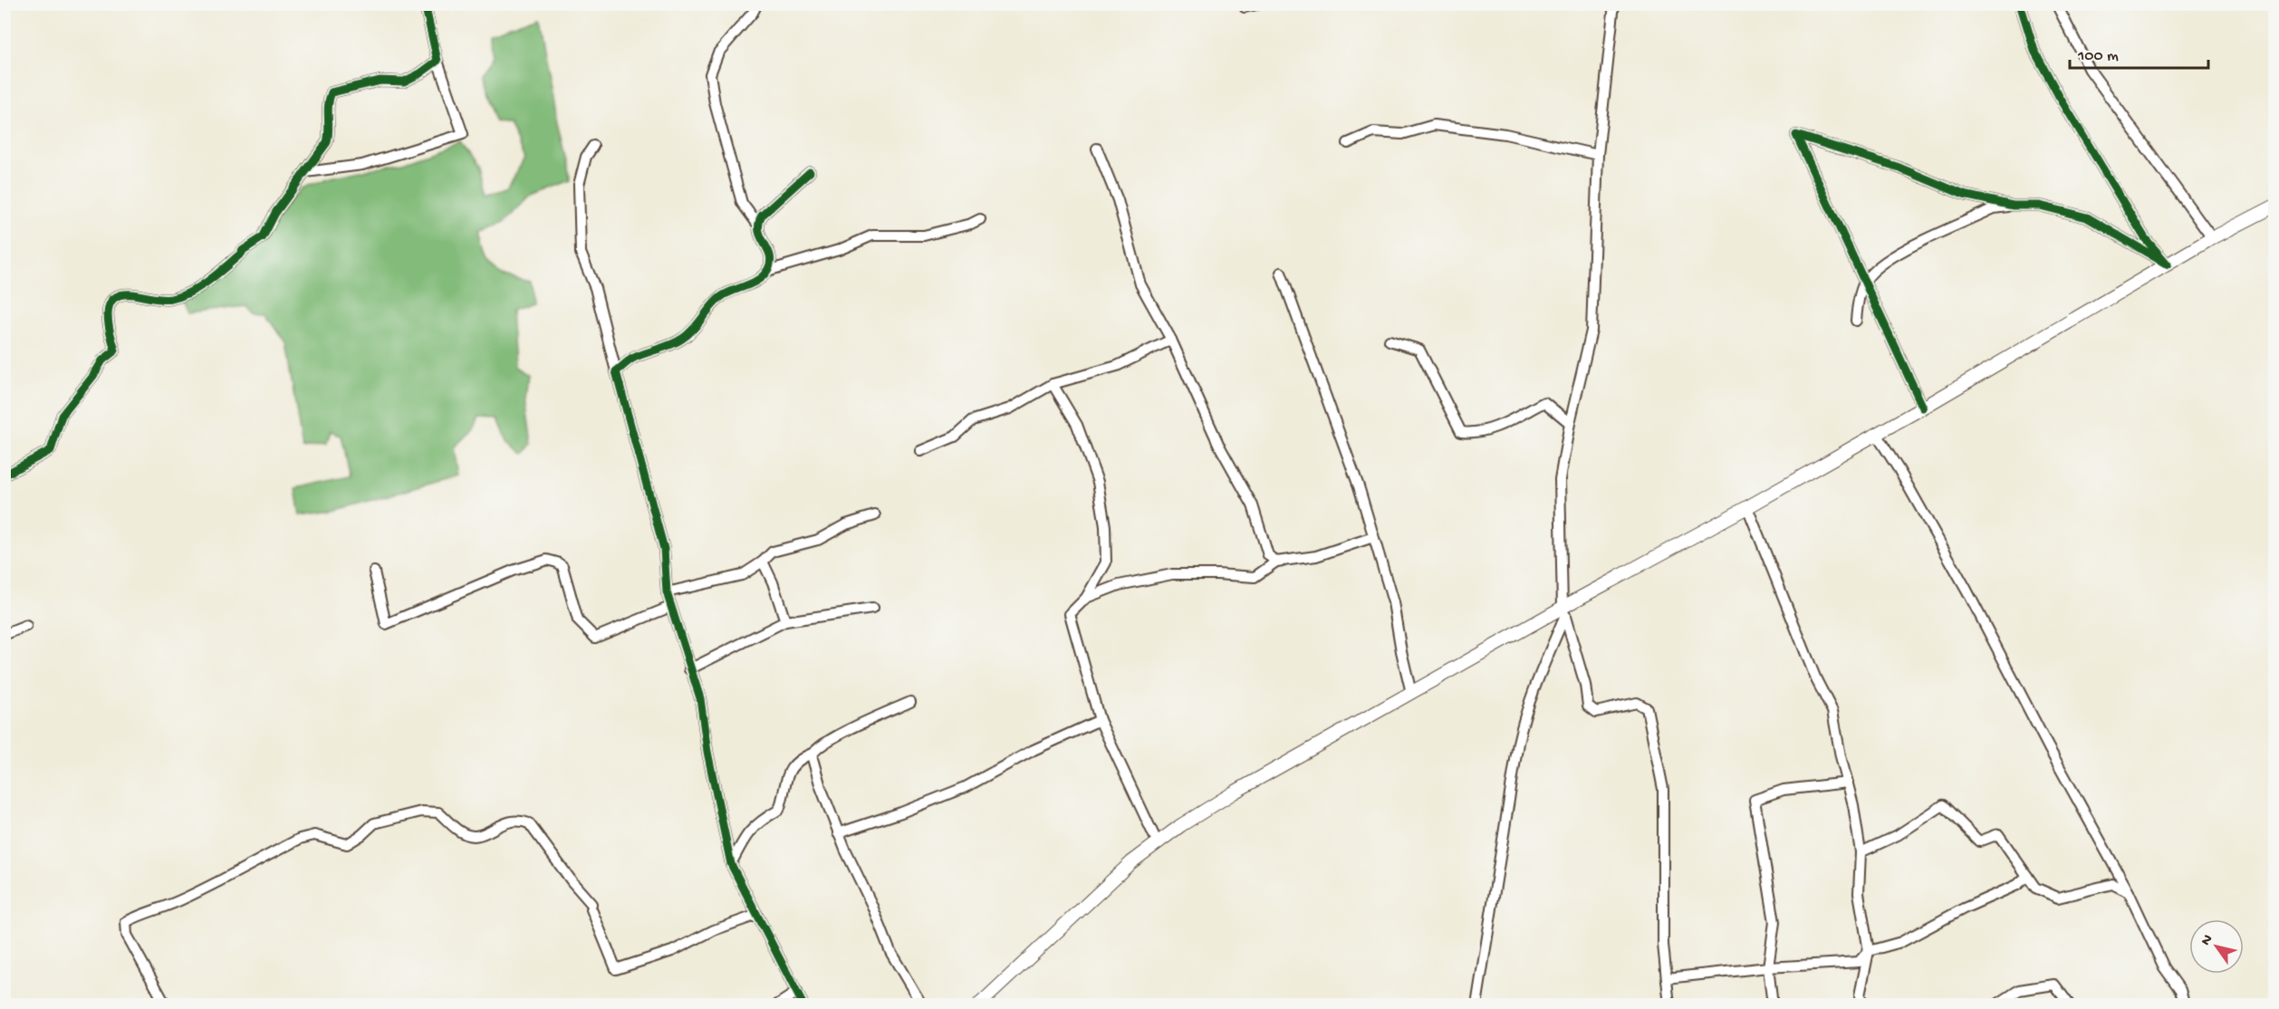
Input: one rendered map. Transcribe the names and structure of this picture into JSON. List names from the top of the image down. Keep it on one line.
{"scale_bar":"100 m","north":"top left"}
